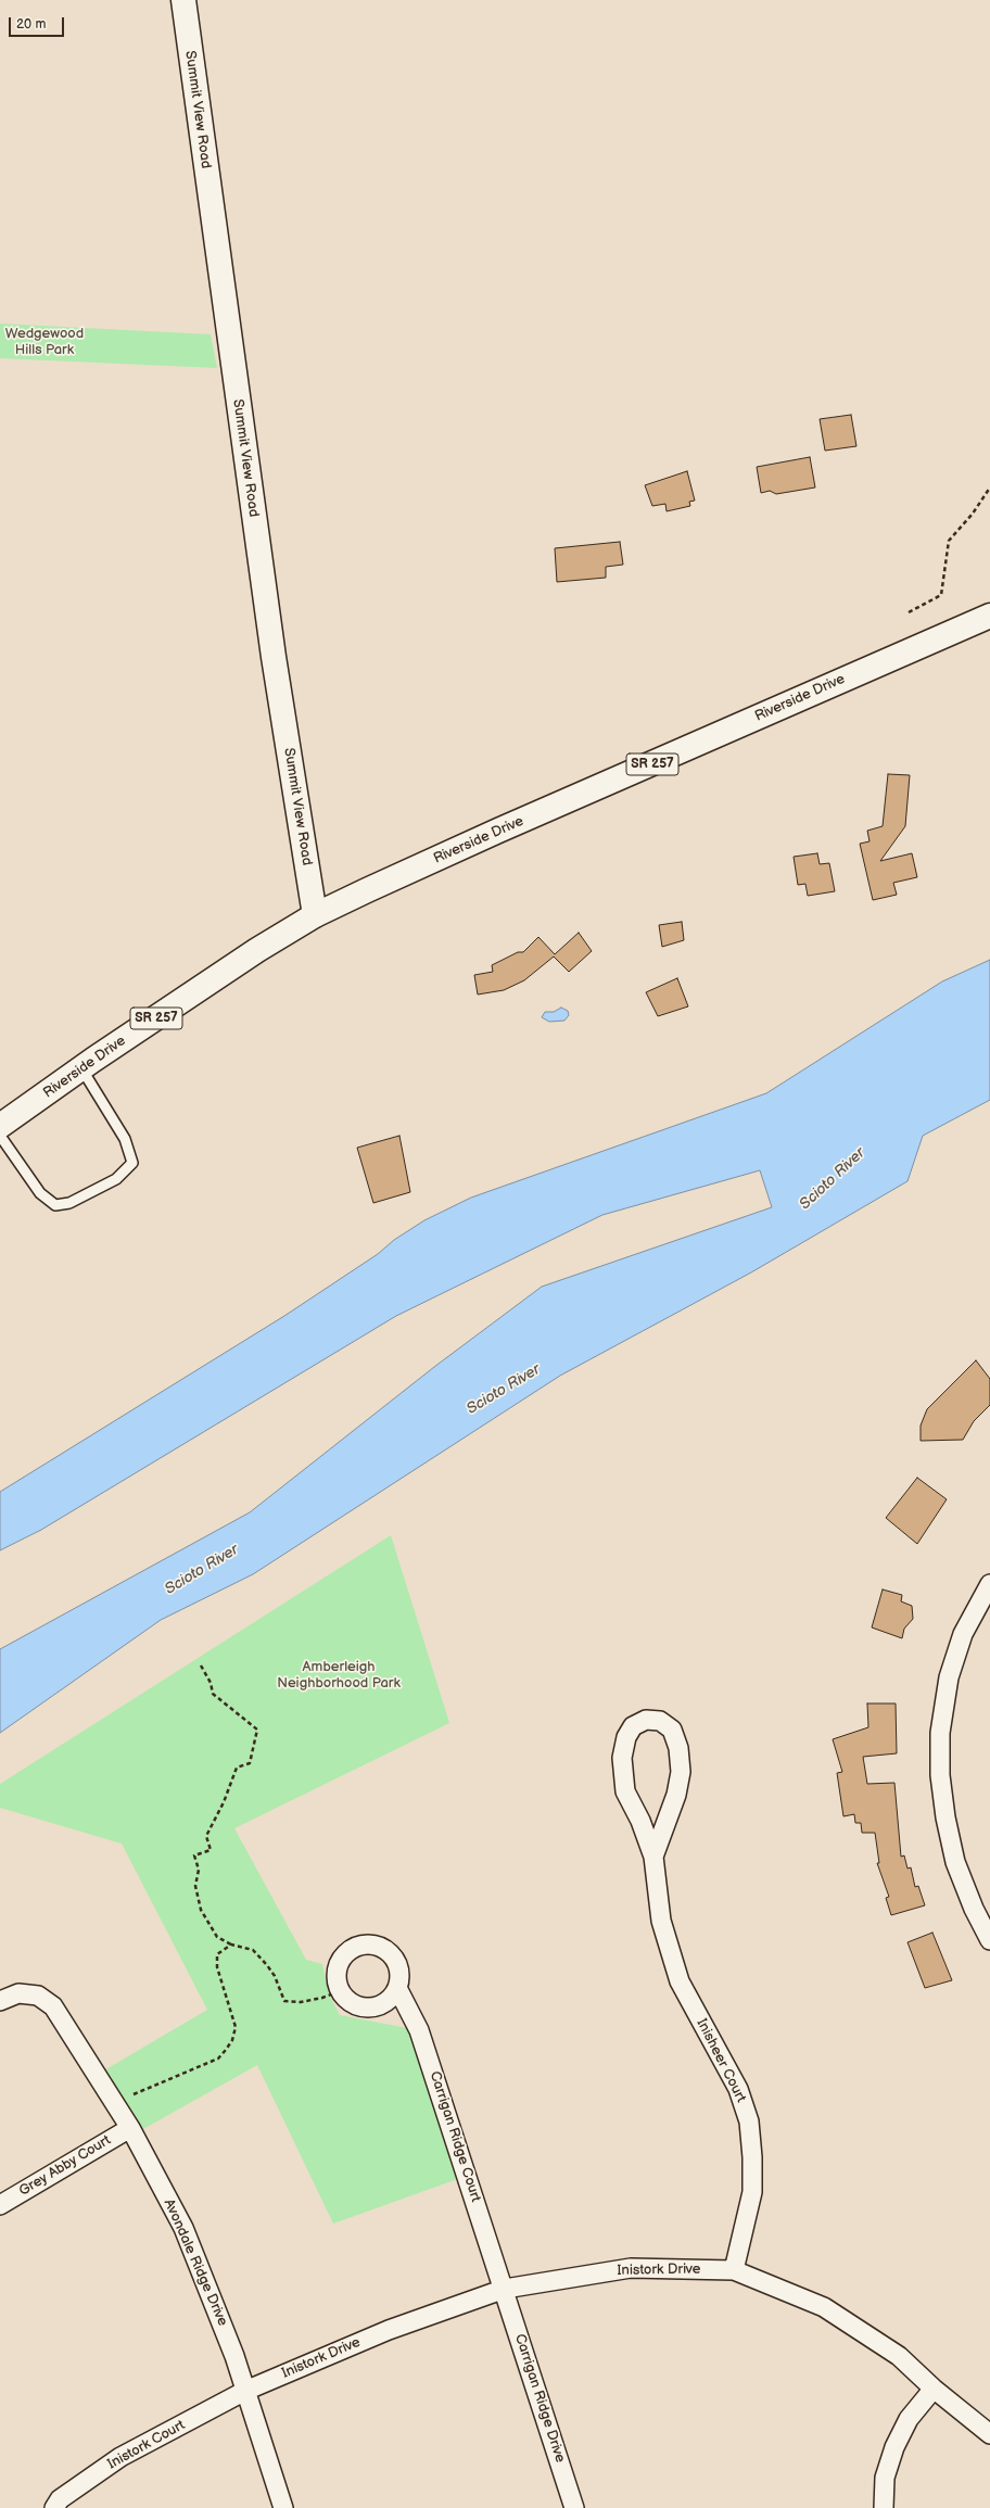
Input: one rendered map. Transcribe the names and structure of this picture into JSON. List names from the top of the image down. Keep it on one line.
{"streets":{"main road":["Summit View Road","Riverside Drive","SR 257"],"street":["Inisheer Court","Carrigan Ridge Court","Grey Abby Court","Avondale Ridge Drive","Inistork Drive","Carrigan Ridge Drive","Inistork Court"]},"crossings":[["Summit View Road","Riverside Drive"],["Inisheer Court","Inistork Drive"],["Carrigan Ridge Court","Inistork Drive"],["Carrigan Ridge Court","Carrigan Ridge Drive"],["Grey Abby Court","Avondale Ridge Drive"],["Avondale Ridge Drive","Inistork Drive"],["Avondale Ridge Drive","Inistork Court"],["Inistork Drive","Carrigan Ridge Drive"],["Inistork Drive","Inistork Court"]],"water":["Scioto River"],"parks":["Wedgewood Hills Park","Amberleigh Neighborhood Park"],"scale_bar":"20 m"}
